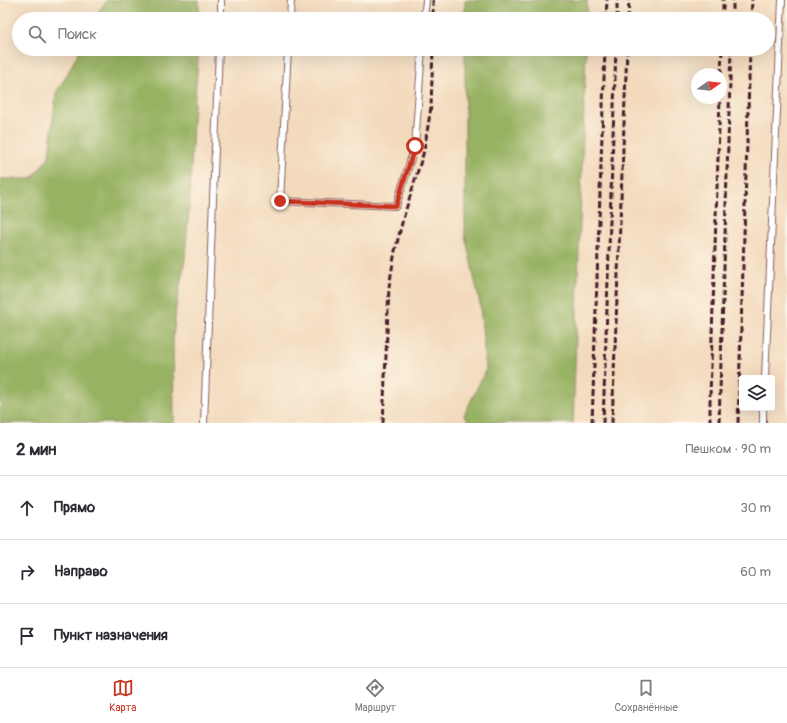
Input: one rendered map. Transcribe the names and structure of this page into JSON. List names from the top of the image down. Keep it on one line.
{"north":"right","page":{"search":"Поиск","heading":["2 мин","Пешком · 90 m"],"list":[["Прямо","30 m"],["Направо","60 m"],"Пункт назначения"],"nav":["Карта","Маршрут","Сохранённые"]}}
